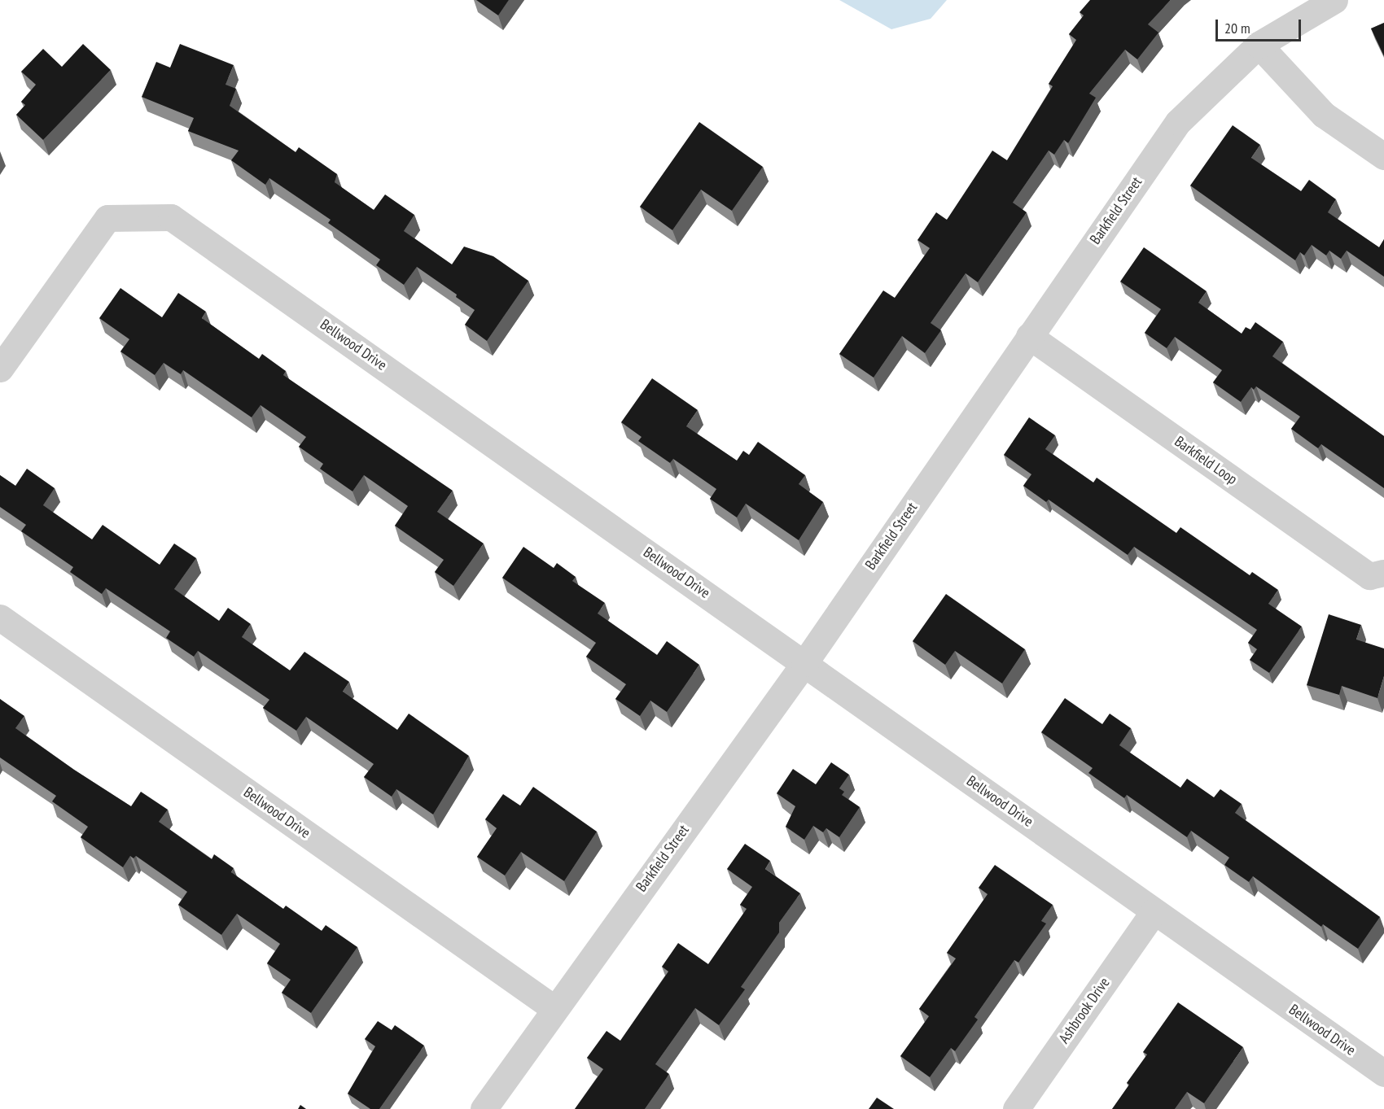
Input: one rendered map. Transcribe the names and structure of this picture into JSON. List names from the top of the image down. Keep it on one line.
{"streets":{"street":["Barkfield Street","Bellwood Drive","Barkfield Loop","Ashbrook Drive"]},"crossings":[["Barkfield Street","Bellwood Drive"],["Barkfield Street","Barkfield Loop"],["Bellwood Drive","Ashbrook Drive"]],"scale_bar":"20 m"}
